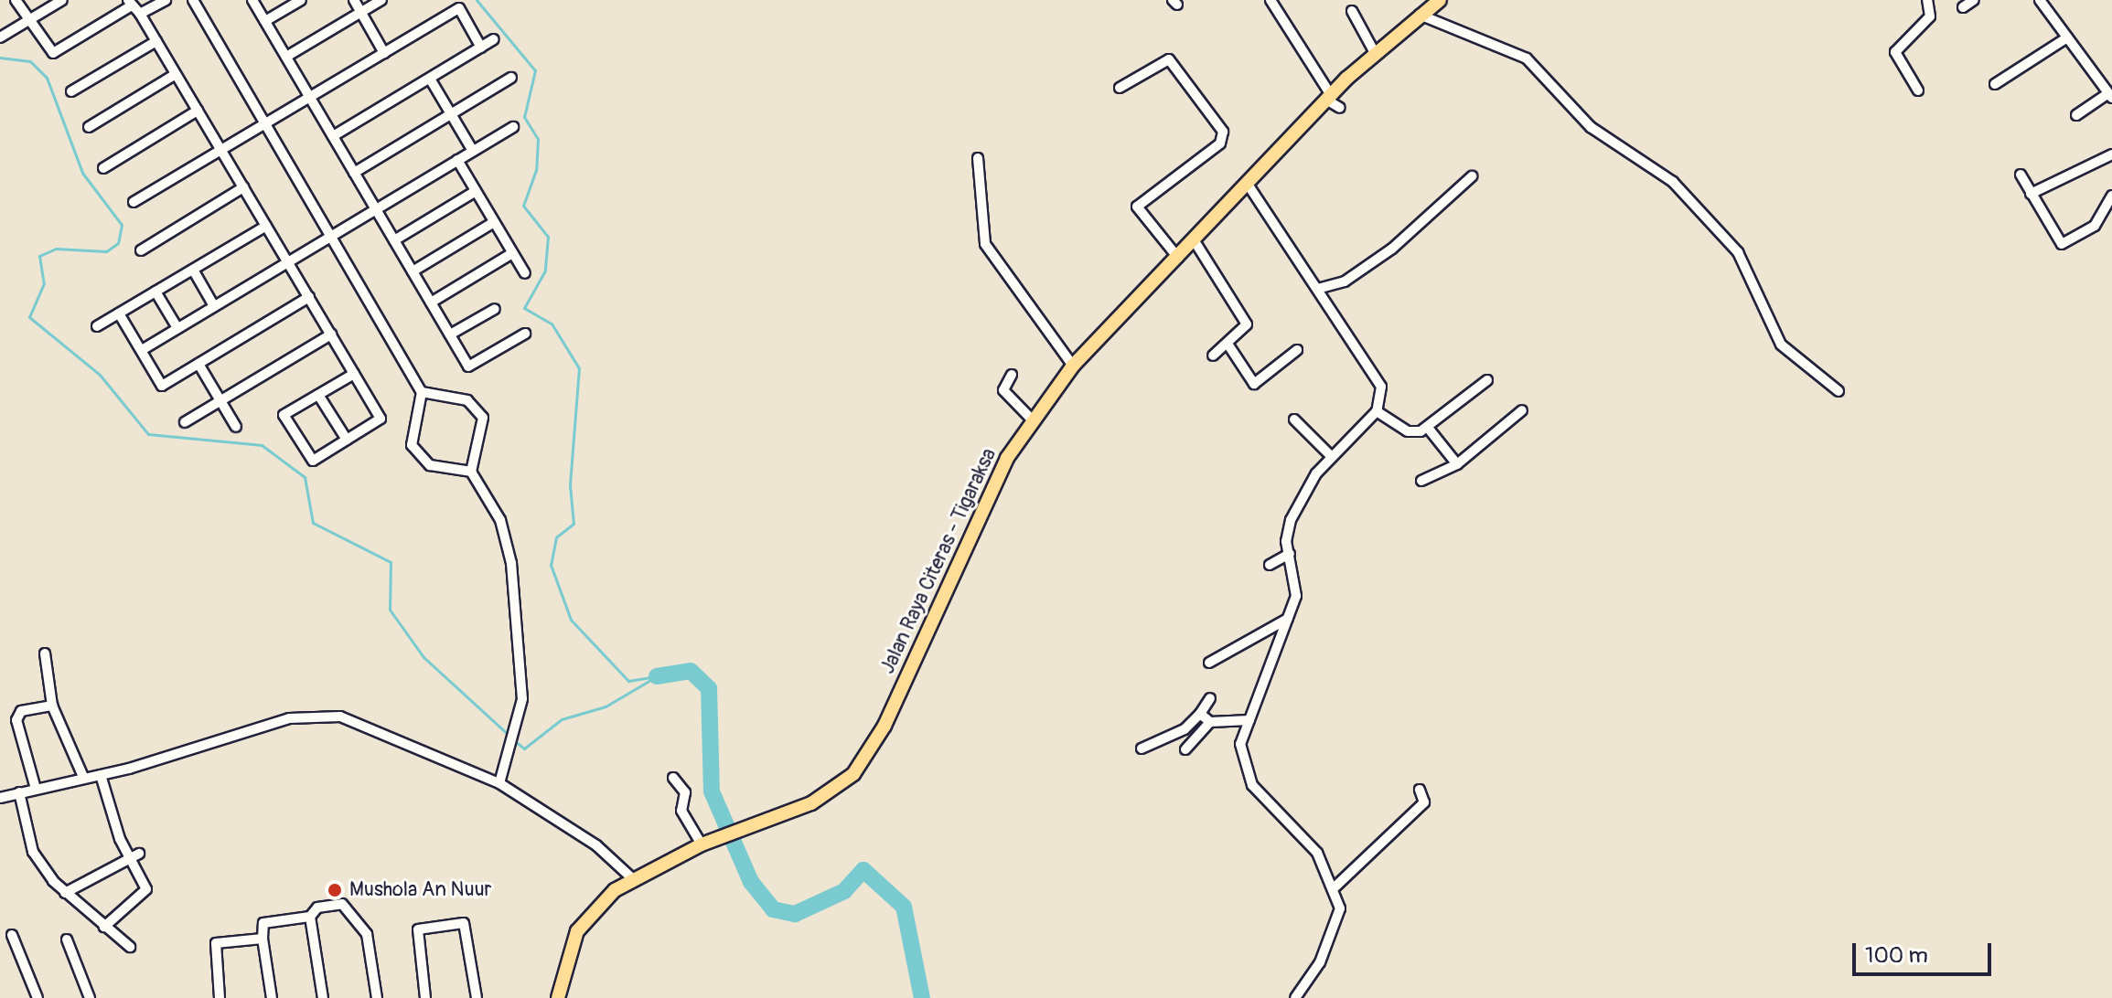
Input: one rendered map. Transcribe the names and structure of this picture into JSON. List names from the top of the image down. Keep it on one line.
{"streets":{"main road":["Jalan Raya Citeras - Tigaraksa"]},"places":["Mushola An Nuur"],"scale_bar":"100 m"}
